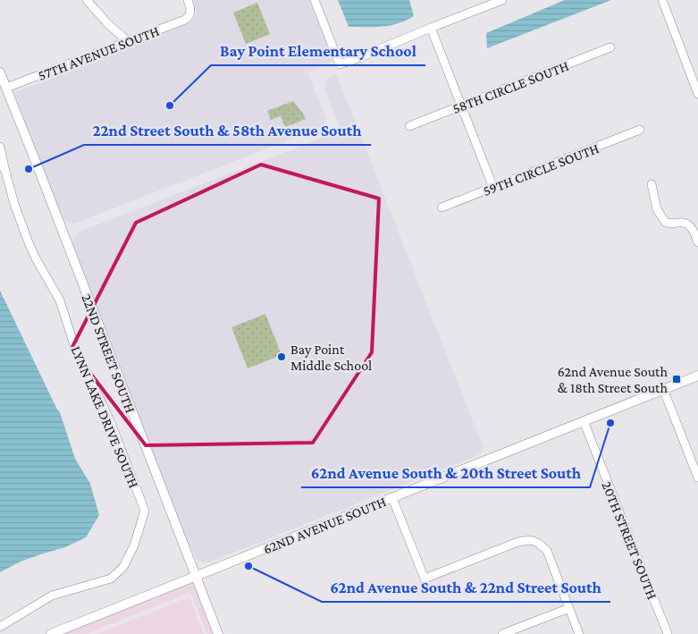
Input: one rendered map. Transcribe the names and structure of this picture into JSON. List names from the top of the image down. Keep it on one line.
{"streets":{"street":["57TH AVENUE SOUTH","58TH CIRCLE SOUTH","59TH CIRCLE SOUTH","22ND STREET SOUTH","LYNN LAKE DRIVE SOUTH","62ND AVENUE SOUTH","20TH STREET SOUTH"]},"crossings":[["57TH AVENUE SOUTH","22ND STREET SOUTH"],["22ND STREET SOUTH","62ND AVENUE SOUTH"],["62ND AVENUE SOUTH","20TH STREET SOUTH"]],"places":{"other":["Bay Point Elementary School","22nd Street South & 58th Avenue South","Bay Point Middle School","62nd Avenue South & 20th Street South","62nd Avenue South & 22nd Street South"],"transit":["62nd Avenue South & 18th Street South"]}}
